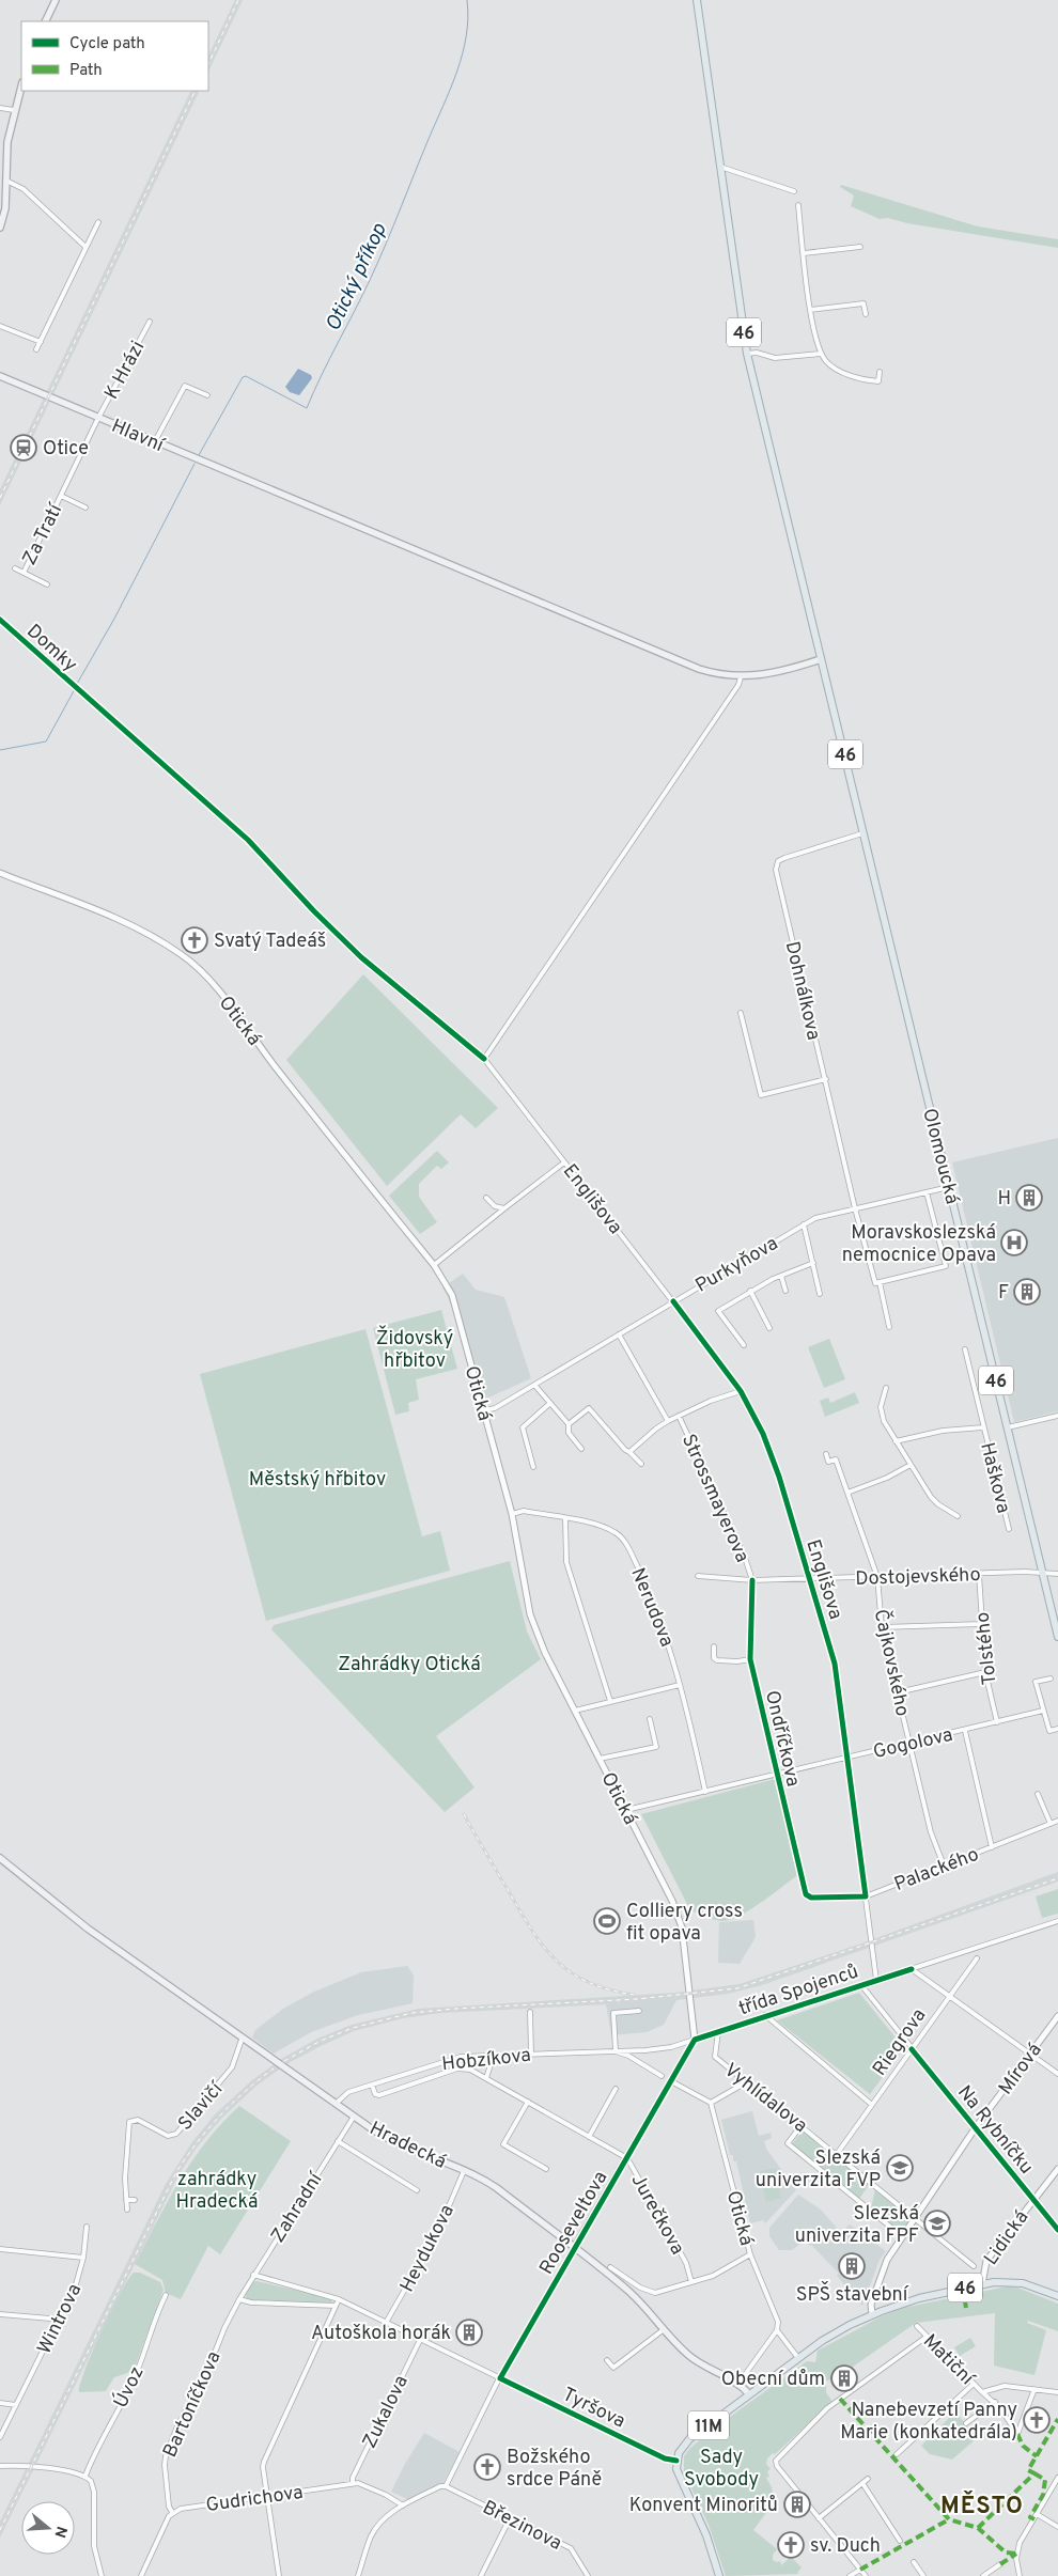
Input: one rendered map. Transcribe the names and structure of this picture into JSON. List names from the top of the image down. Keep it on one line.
{"streets":{"main road":["46","Hlavní","Olomoucká","Hradecká","11M"],"street":["K Hrázi","Za Tratí","Domky","Dohnálkova","Otická","Englišova","Purkyňova","Haškova","Strossmayerova","Dostojevského","Nerudova","Tolstého","Čajkovského","Ondříčkova","Gogolova","Palackého","třída Spojenců","Riegrova","Hobzíkova","Mírová","Vyhlídalova","Slavičí","Na Rybníčku","Zahradní","Jurečkova","Rooseveltova","Lidická","Heydukova","Wintrova","Matiční","Úvoz","Bartoníčkova","Tyršova","Zukalova","Gudrichova","Březinova"]},"crossings":[["46","Hlavní"],["46","Olomoucká"],["46","Mírová"],["46","Lidická"],["46","11M"],["K Hrázi","Hlavní"],["K Hrázi","Za Tratí"],["Hlavní","Za Tratí"],["Hlavní","Olomoucká"],["Hlavní","Englišova"],["Dohnálkova","Olomoucká"],["Dohnálkova","Purkyňova"],["Otická","Purkyňova"],["Otická","Nerudova"],["Otická","Gogolova"],["Otická","třída Spojenců"],["Otická","Hobzíkova"],["Olomoucká","Purkyňova"],["Olomoucká","Dostojevského"],["Englišova","Purkyňova"],["Englišova","Dostojevského"],["Englišova","Gogolova"],["Englišova","Palackého"],["Englišova","třída Spojenců"],["Strossmayerova","Dostojevského"],["Strossmayerova","Ondříčkova"],["Dostojevského","Tolstého"],["Dostojevského","Čajkovského"],["Dostojevského","Ondříčkova"],["Nerudova","Gogolova"],["Tolstého","Gogolova"],["Čajkovského","Gogolova"],["Čajkovského","Palackého"],["Ondříčkova","Gogolova"],["Ondříčkova","Palackého"],["třída Spojenců","Hobzíkova"],["třída Spojenců","Vyhlídalova"],["třída Spojenců","Na Rybníčku"],["Riegrova","Vyhlídalova"],["Riegrova","Na Rybníčku"],["Hobzíkova","Hradecká"],["Mírová","Vyhlídalova"],["Mírová","Na Rybníčku"],["Slavičí","Hradecká"],["Na Rybníčku","Lidická"],["Hradecká","Zahradní"],["Hradecká","Rooseveltova"],["Hradecká","Heydukova"],["Hradecká","11M"],["Zahradní","Bartoníčkova"],["Zahradní","Tyršova"],["Jurečkova","Rooseveltova"],["Rooseveltova","Tyršova"],["Rooseveltova","Březinova"],["Heydukova","Tyršova"],["Bartoníčkova","Gudrichova"],["Tyršova","Zukalova"],["Tyršova","11M"],["Zukalova","Gudrichova"]],"districts":["MĚSTO"],"water":["Otický příkop"],"parks":["Židovský hřbitov","Městský hřbitov","Zahrádky Otická","zahrádky Hradecká","Sady Svobody"],"places":{"station":["Otice"],"church":["Svatý Tadeáš","Nanebevzetí Panny Marie (konkatedrála)","Božského srdce Páně","sv. Duch"],"building":["H","F","SPŠ stavební","Autoškola horák","Obecní dům","Konvent Minoritů"],"hospital":["Moravskoslezská nemocnice Opava"],"sports":["Colliery cross fit opava"],"school or university":["Slezská univerzita FVP","Slezská univerzita FPF"]},"legend":["Cycle path","Path"],"north":"right"}
